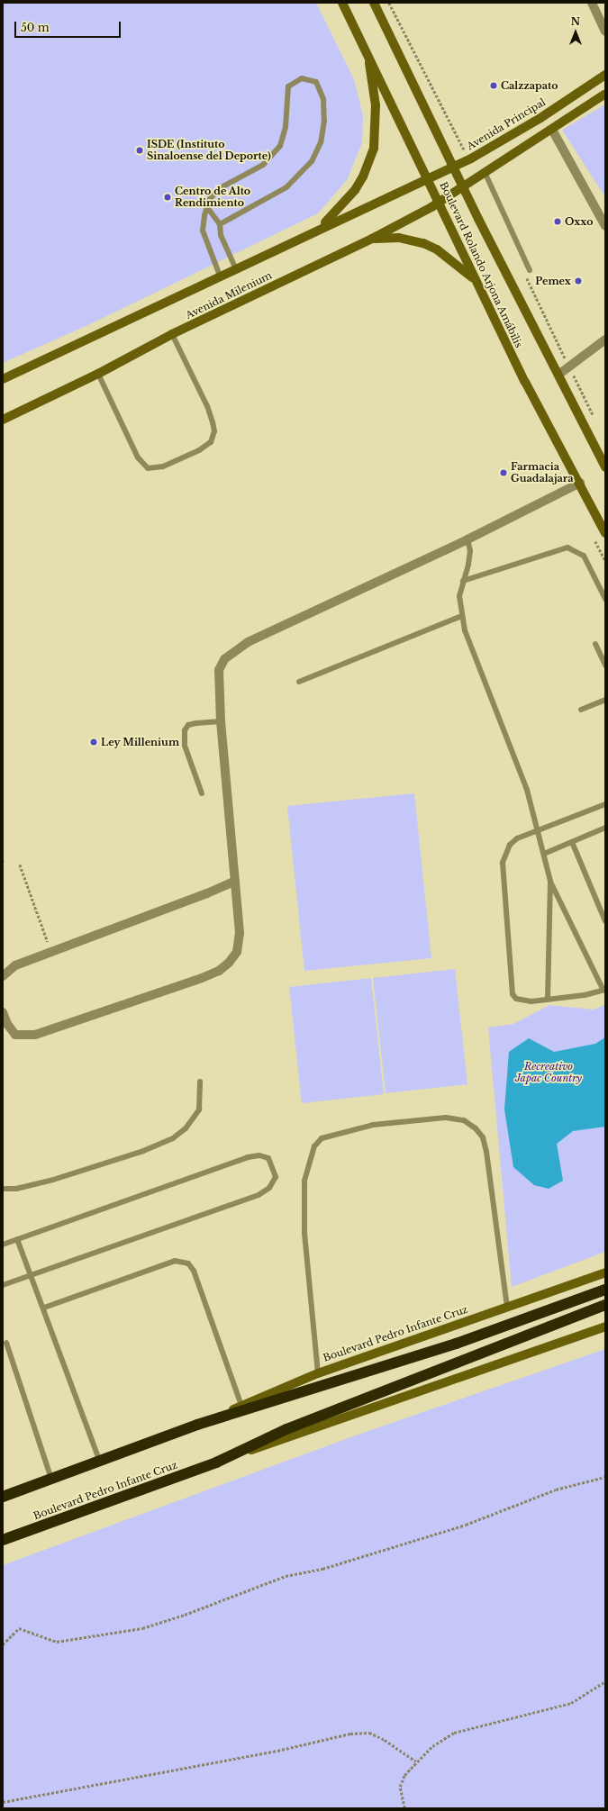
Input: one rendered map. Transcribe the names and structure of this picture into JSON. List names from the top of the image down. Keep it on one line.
{"streets":{"highway":["Boulevard Pedro Infante Cruz"],"street":["Avenida Principal","Boulevard Rolando Arjona Amábilis","Avenida Milenium"]},"crossings":[["Avenida Principal","Boulevard Rolando Arjona Amábilis"],["Boulevard Rolando Arjona Amábilis","Avenida Milenium"]],"parks":["Recreativo Japac Country"],"places":["Calzzapato","ISDE (Instituto Sinaloense del Deporte)","Centro de Alto Rendimiento","Oxxo","Pemex","Farmacia Guadalajara","Ley Millenium"],"scale_bar":"50 m","north":"top"}
